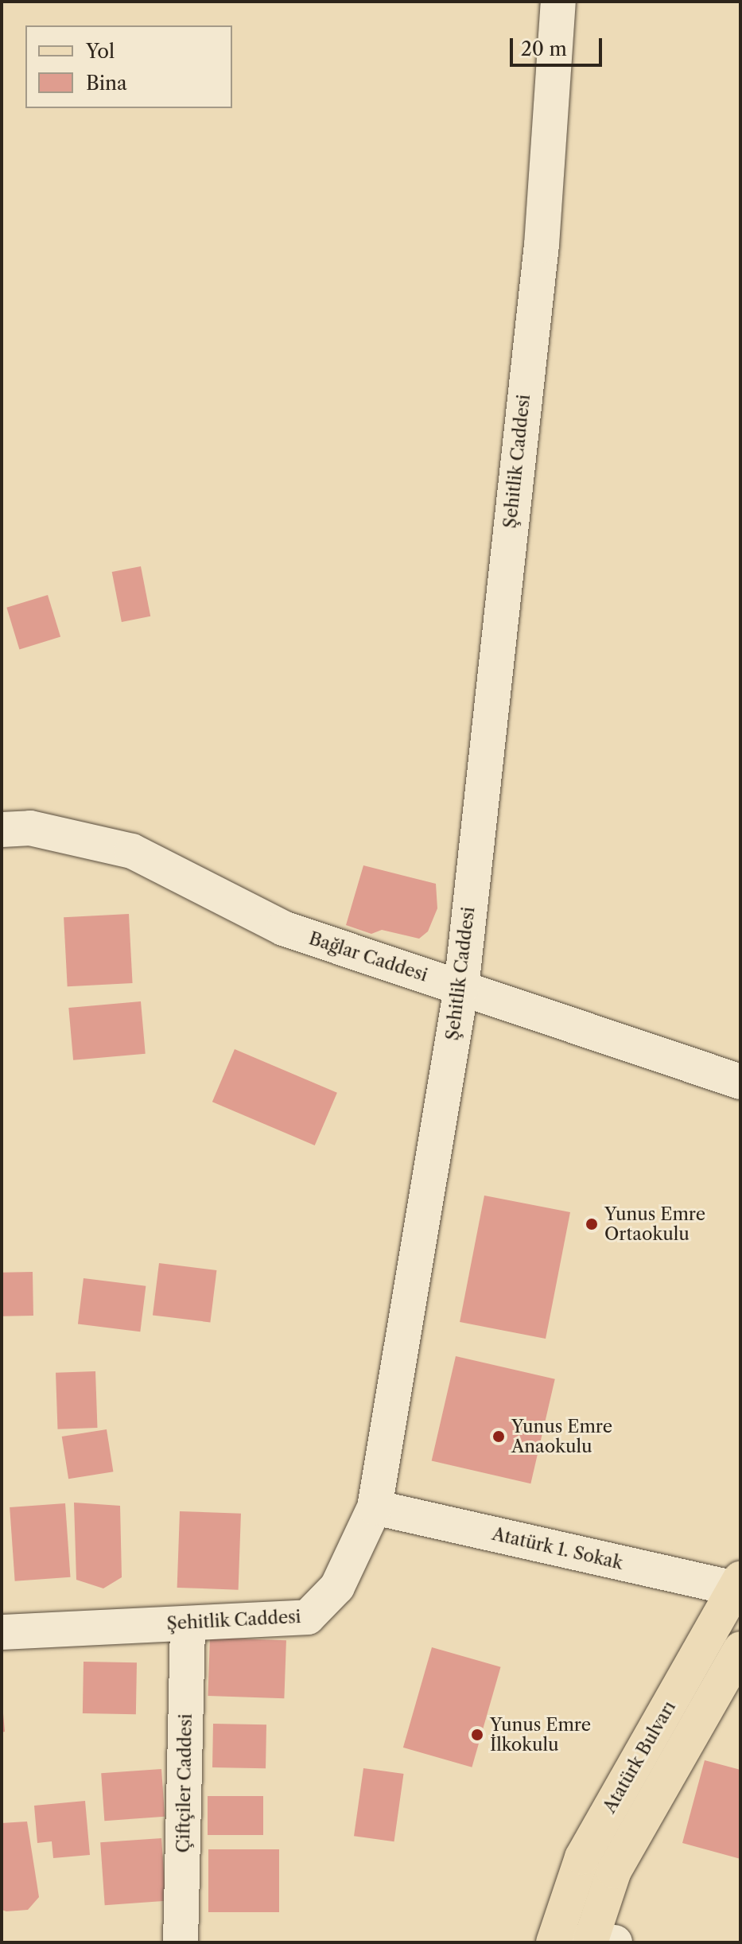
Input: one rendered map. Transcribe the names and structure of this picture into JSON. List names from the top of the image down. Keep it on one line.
{"streets":{"main road":["Atatürk Bulvarı"],"street":["Şehitlik Caddesi","Bağlar Caddesi","Atatürk 1. Sokak","Çiftçiler Caddesi"]},"crossings":[["Şehitlik Caddesi","Bağlar Caddesi"],["Şehitlik Caddesi","Atatürk 1. Sokak"],["Şehitlik Caddesi","Çiftçiler Caddesi"],["Atatürk 1. Sokak","Atatürk Bulvarı"]],"places":["Yunus Emre Ortaokulu","Yunus Emre Anaokulu","Yunus Emre İlkokulu"],"legend":["Yol","Bina"],"scale_bar":"20 m"}
